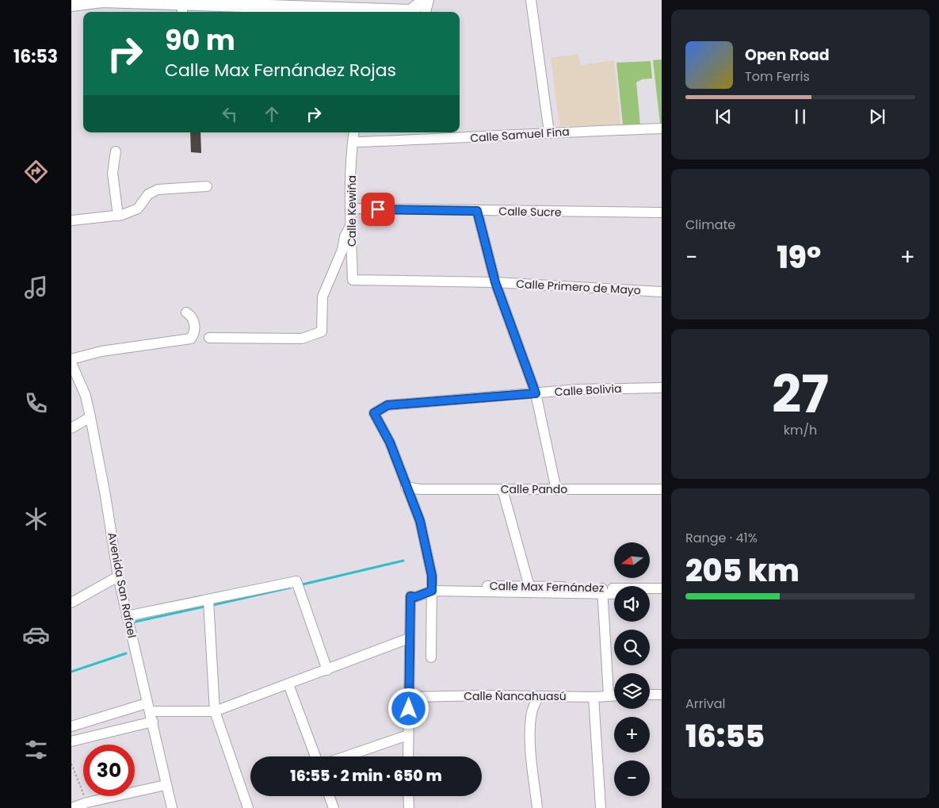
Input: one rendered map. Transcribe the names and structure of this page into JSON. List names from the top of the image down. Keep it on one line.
{"streets":{"street":["Calle Samuel Fina","Calle Kewiña","Calle Sucre","Calle Primero de Mayo","Calle Bolivia","Calle Pando","Avenida San Rafael","Calle Max Fernández","Calle Ñancahuasú"]},"crossings":[["Calle Samuel Fina","Calle Kewiña"],["Calle Kewiña","Calle Sucre"],["Calle Kewiña","Calle Primero de Mayo"],["Calle Bolivia","Calle Pando"]],"north":"left","page":{"tabs":"16:53","turn":["90 m","Calle Max Fernández Rojas"],"song":["Open Road","Tom Ferris"],"tile":["Climate",["27","km/h"],["Range · 41%","205 km"],["Arrival","16:55"]],"heat":["−","19°","+"],"map_buttons":["+","−"],"limit":"30","trip":"16:55 · 2 min · 650 m"}}
